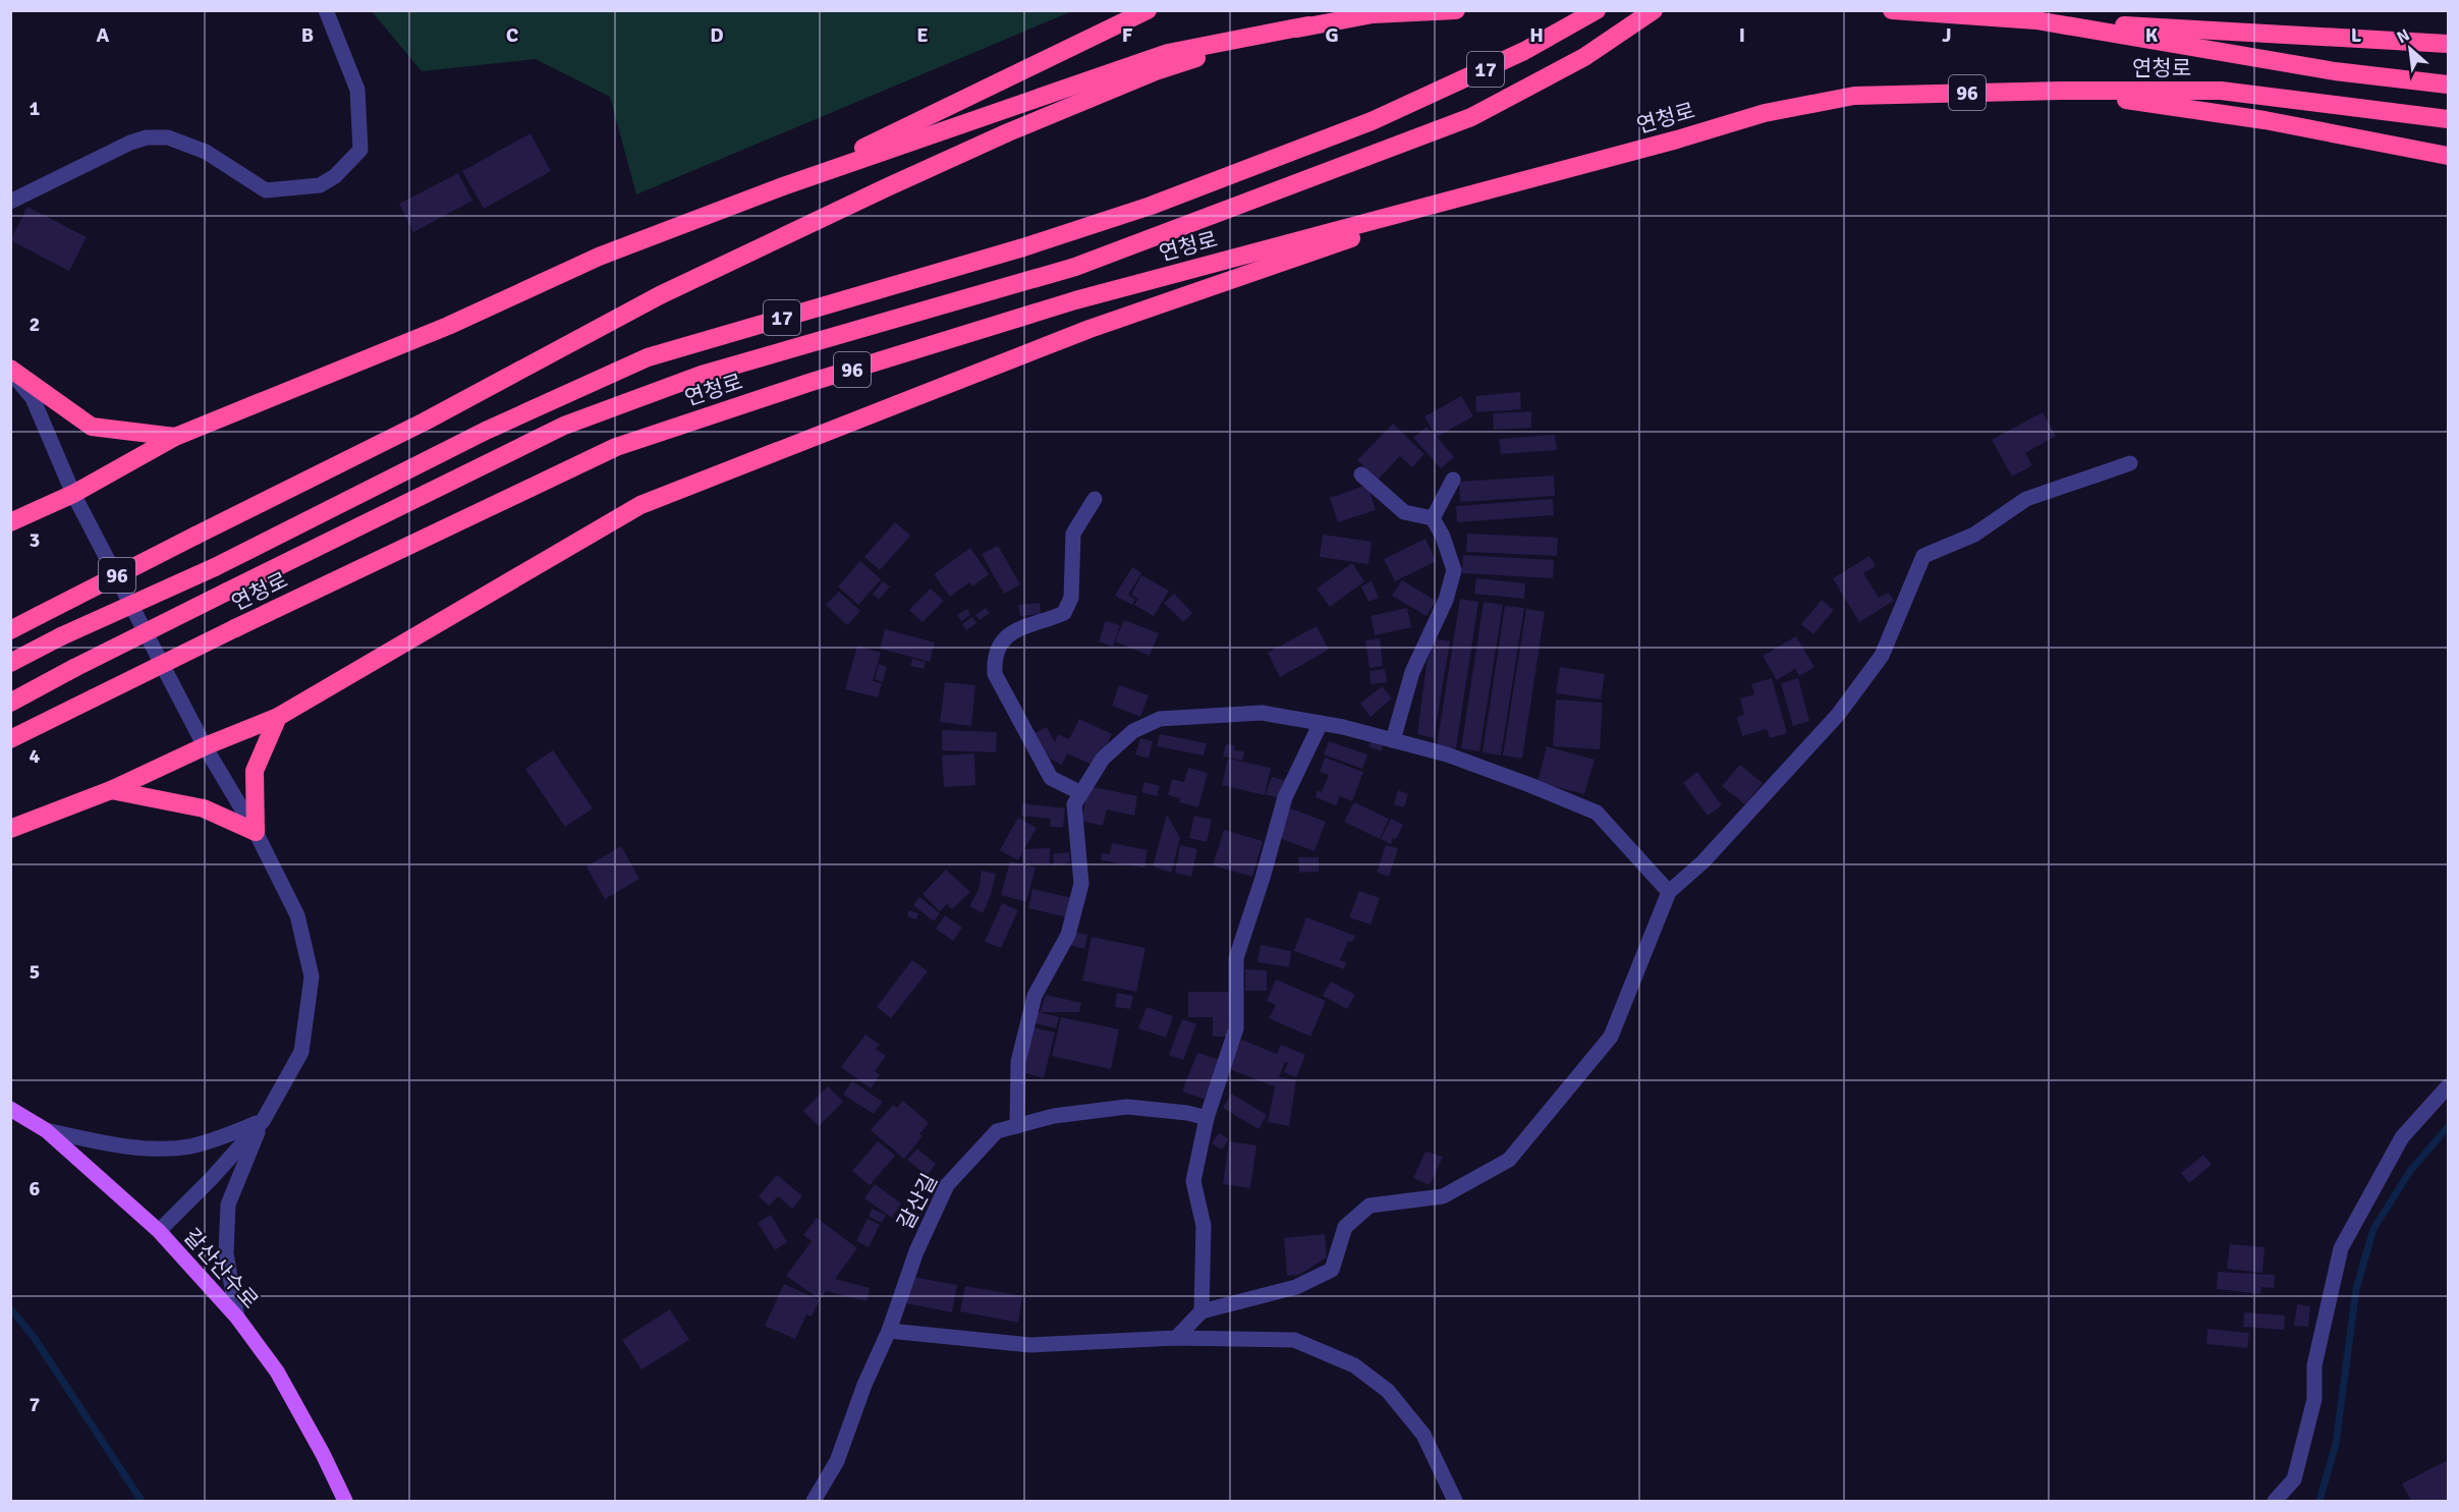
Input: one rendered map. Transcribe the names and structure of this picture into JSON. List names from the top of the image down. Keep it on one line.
{"streets":{"highway":["연청로","17","96"],"main road":["갈산산수로"],"street":["갈산길"]},"north":"top left","grid":{"columns":["A","B","C","D","E","F","G","H","I","J","K","L"],"rows":["1","2","3","4","5","6","7"]}}
